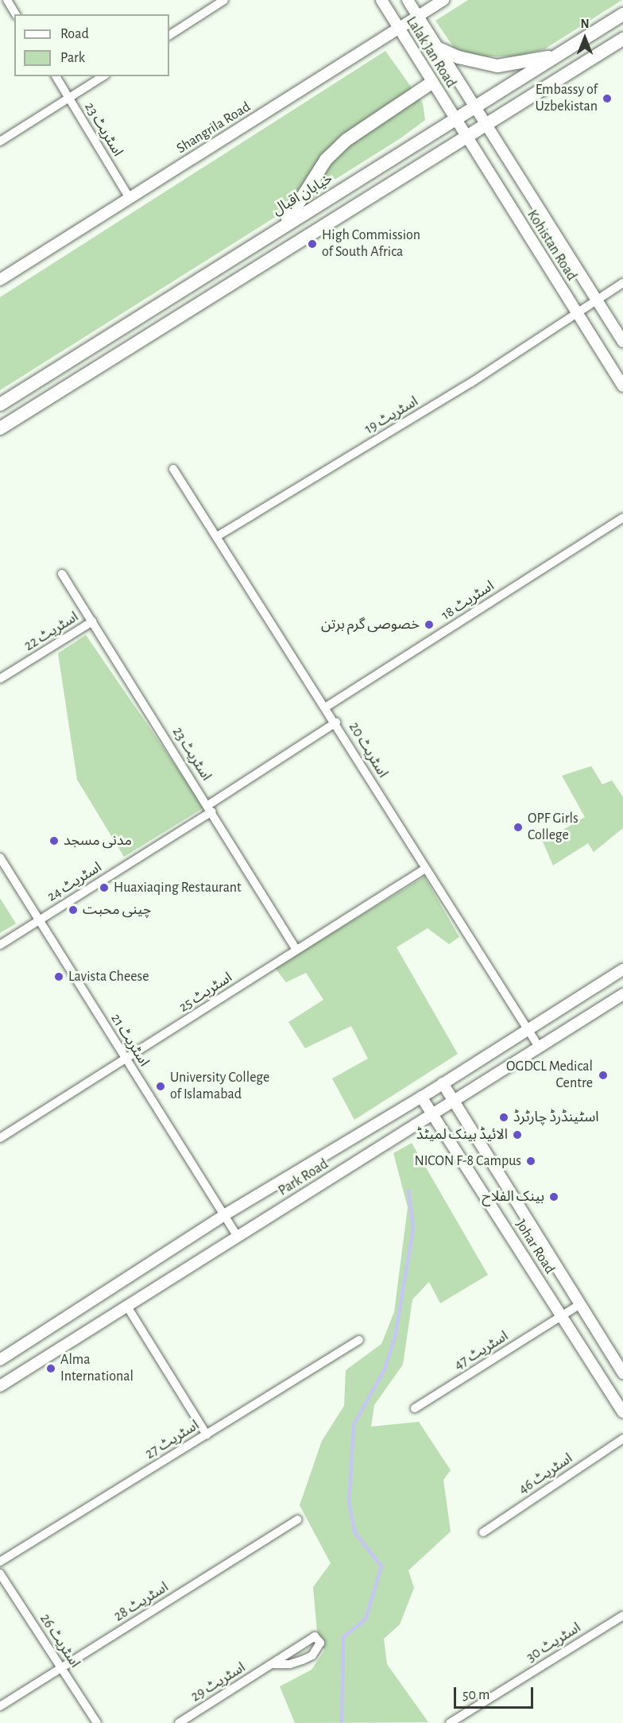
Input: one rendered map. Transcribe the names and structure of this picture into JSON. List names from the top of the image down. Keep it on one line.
{"streets":{"main road":["خیابان اقبال"],"street":["Lalak Jan Road","Shangrila Road","اسٹریٹ 23","Kohistan Road","اسٹریٹ 19","اسٹریٹ 18","اسٹریٹ 22","اسٹریٹ 20","اسٹریٹ 24","اسٹریٹ 25","اسٹریٹ 21","Park Road","Johar Road","اسٹریٹ 47","اسٹریٹ 27","اسٹریٹ 46","اسٹریٹ 28","اسٹریٹ 26","اسٹریٹ 30","اسٹریٹ 29"]},"crossings":[["Lalak Jan Road","Shangrila Road"],["Lalak Jan Road","خیابان اقبال"],["Lalak Jan Road","Kohistan Road"],["Shangrila Road","اسٹریٹ 23"],["اسٹریٹ 23","اسٹریٹ 22"],["اسٹریٹ 23","اسٹریٹ 24"],["اسٹریٹ 23","اسٹریٹ 25"],["خیابان اقبال","Kohistan Road"],["Kohistan Road","اسٹریٹ 19"],["اسٹریٹ 19","اسٹریٹ 20"],["اسٹریٹ 18","اسٹریٹ 20"],["اسٹریٹ 20","اسٹریٹ 24"],["اسٹریٹ 20","اسٹریٹ 25"],["اسٹریٹ 20","Park Road"],["اسٹریٹ 24","اسٹریٹ 21"],["اسٹریٹ 25","اسٹریٹ 21"],["اسٹریٹ 21","Park Road"],["Park Road","Johar Road"],["Johar Road","اسٹریٹ 47"],["اسٹریٹ 28","اسٹریٹ 26"]],"places":["Embassy of Uzbekistan","High Commission of South Africa","خصوصی گرم برتن","OPF Girls College","مدنی مسجد","Huaxiaqing Restaurant","چینی محبت","Lavista Cheese","OGDCL Medical Centre","University College of Islamabad","اسٹینڈرڈ چارٹرڈ","الائیڈ بینک لمیٹڈ","NICON F-8 Campus","بینک الفلاح","Alma International"],"legend":["Road","Park"],"scale_bar":"50 m","north":"top"}
